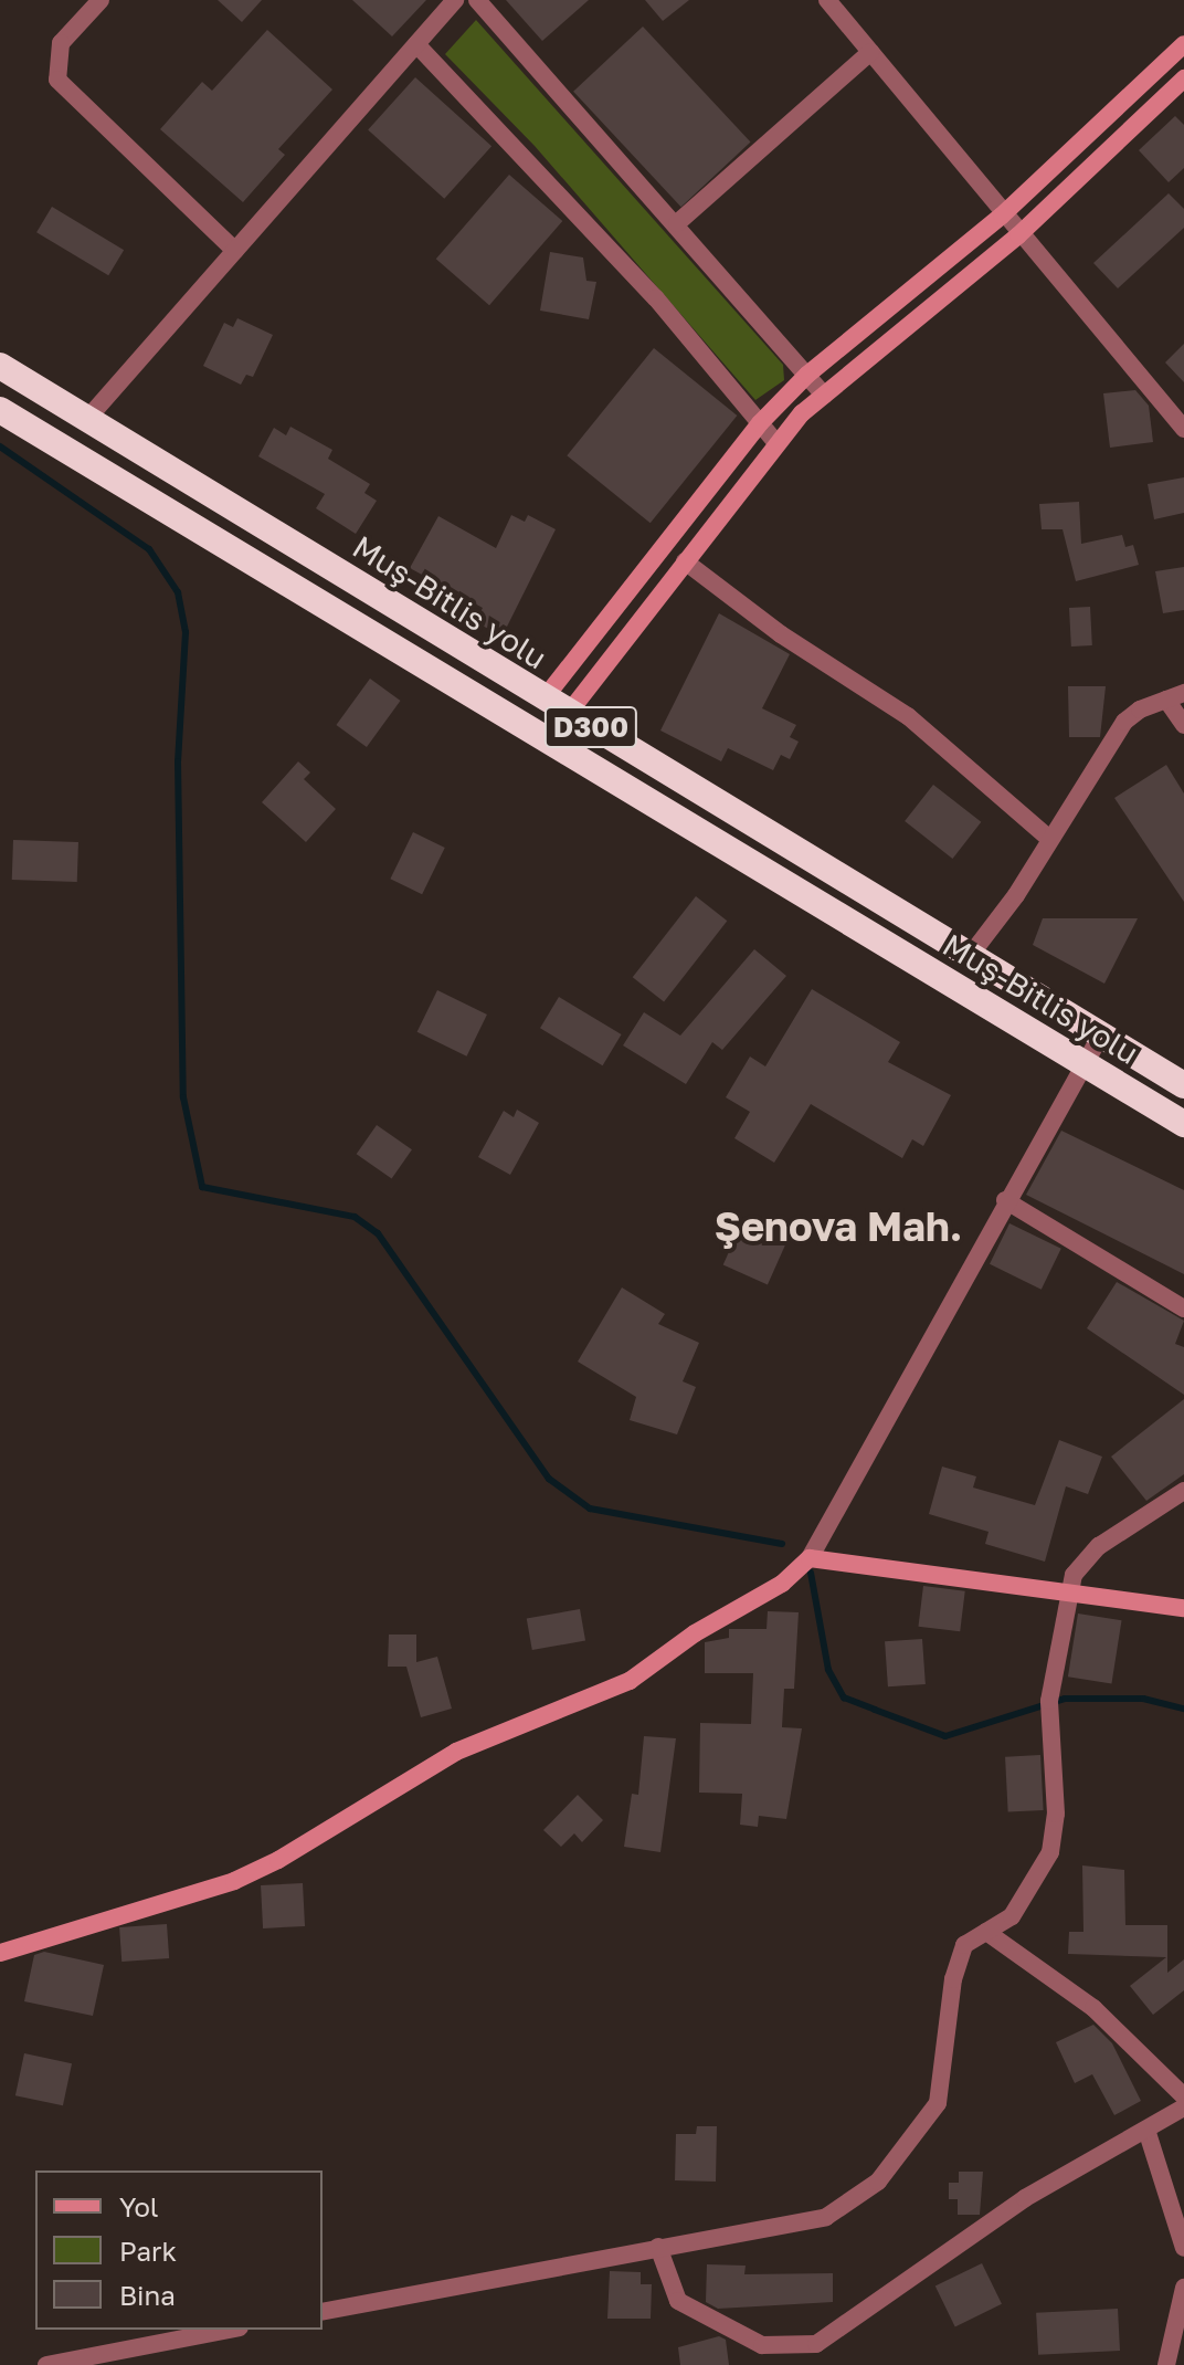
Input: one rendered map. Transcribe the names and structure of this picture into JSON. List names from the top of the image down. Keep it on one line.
{"streets":{"highway":["Muş-Bitlis yolu","D300"]},"districts":["Şenova Mah."],"legend":["Yol","Park","Bina"]}
